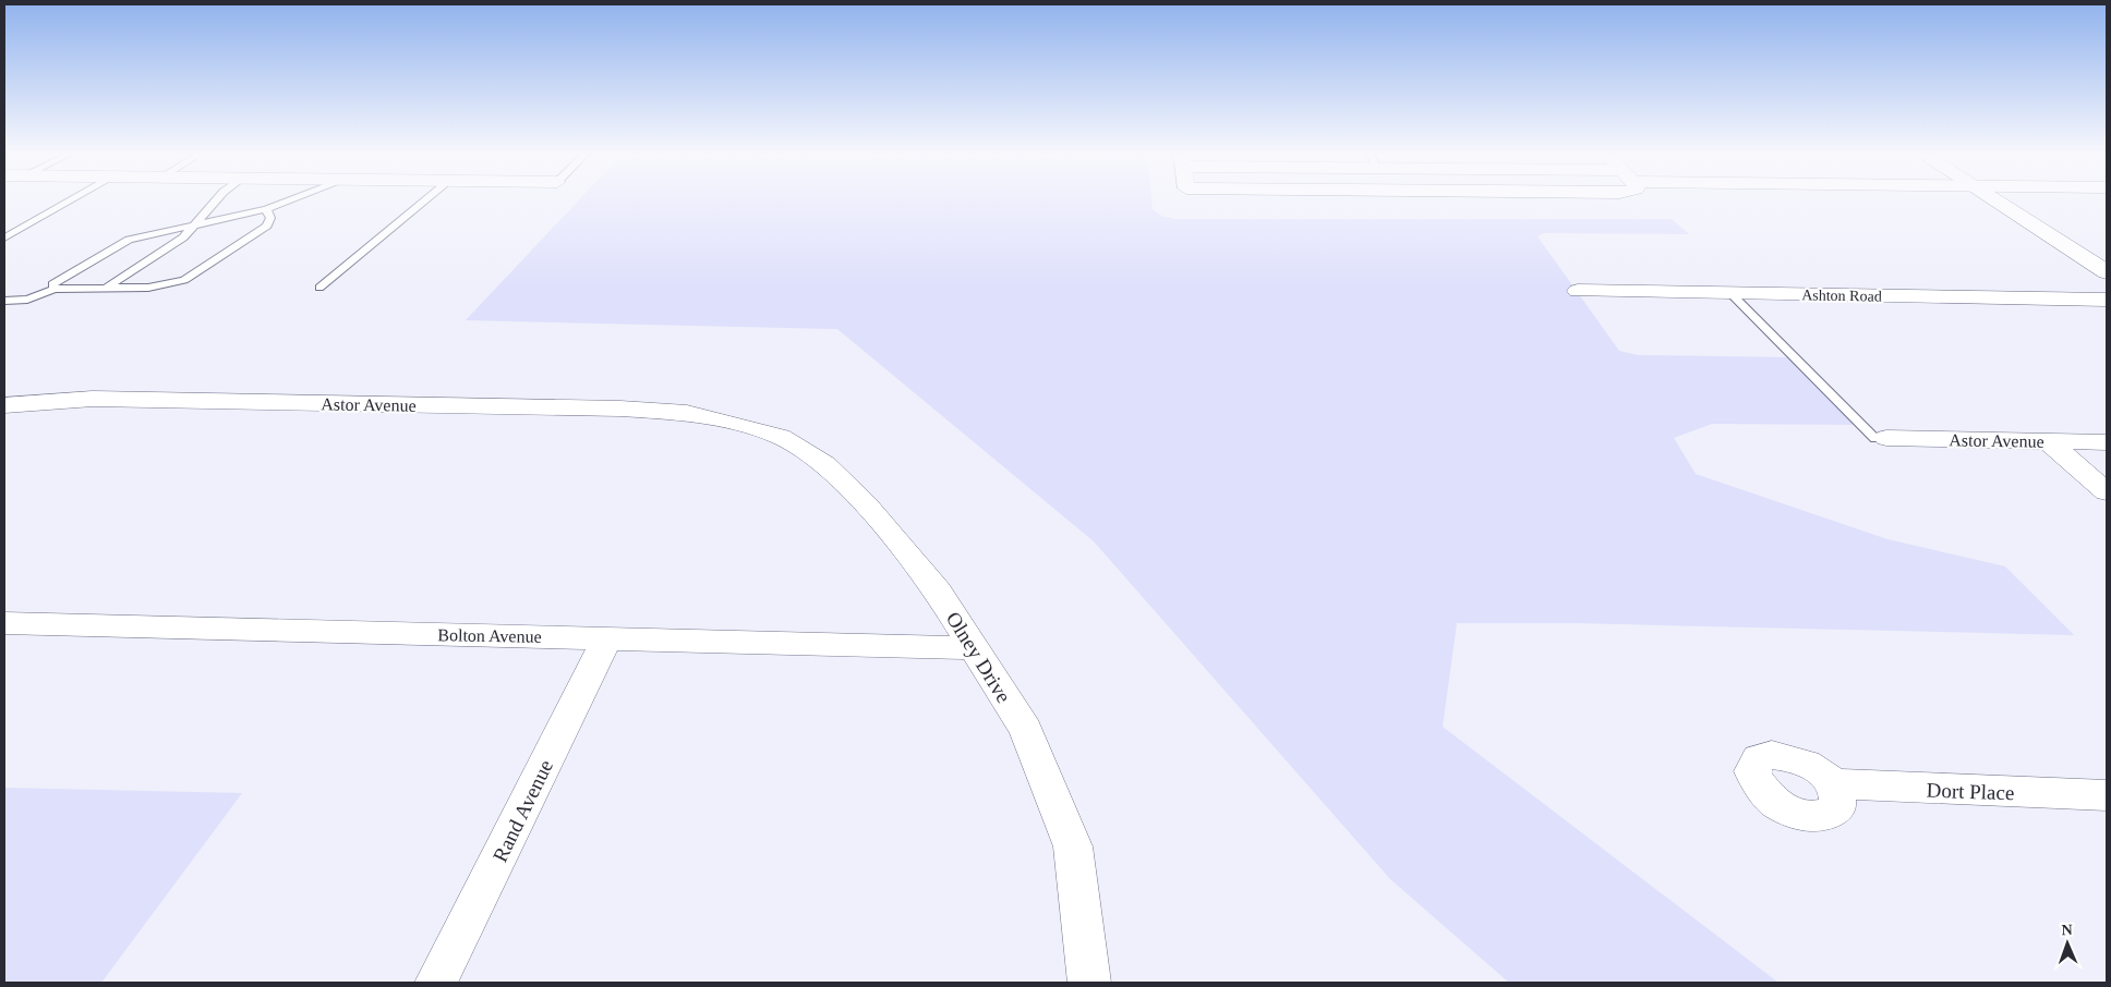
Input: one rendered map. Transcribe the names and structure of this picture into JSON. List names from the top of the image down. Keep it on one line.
{"streets":{"street":["Ashton Road","Astor Avenue","Bolton Avenue","Olney Drive","Dort Place","Rand Avenue"]},"crossings":[["Astor Avenue","Olney Drive"],["Bolton Avenue","Olney Drive"],["Bolton Avenue","Rand Avenue"]],"north":"top"}
